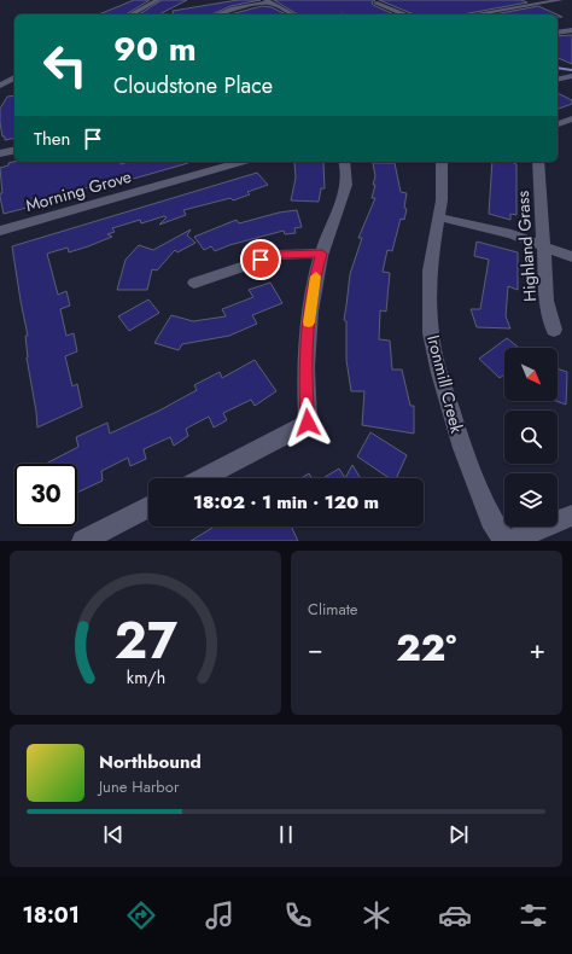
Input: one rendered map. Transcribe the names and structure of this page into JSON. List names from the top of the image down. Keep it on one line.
{"streets":{"street":["Morning Grove","Highland Grass","Ironmill Creek"]},"north":"bottom right","page":{"turn":["90 m","Cloudstone Place"],"then":"Then","limit":"30","trip":"18:02 · 1 min · 120 m","tile":"Climate","heat":["−","22°","+"],"song":["Northbound","June Harbor"],"tabs":"18:01","gauge":["27","km/h"]}}
